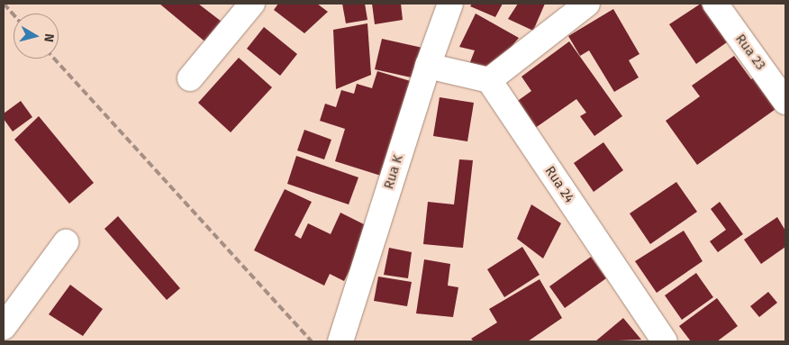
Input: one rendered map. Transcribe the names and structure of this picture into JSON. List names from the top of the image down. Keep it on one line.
{"streets":{"street":["Rua 23","Rua K","Rua 24"]},"north":"right"}
